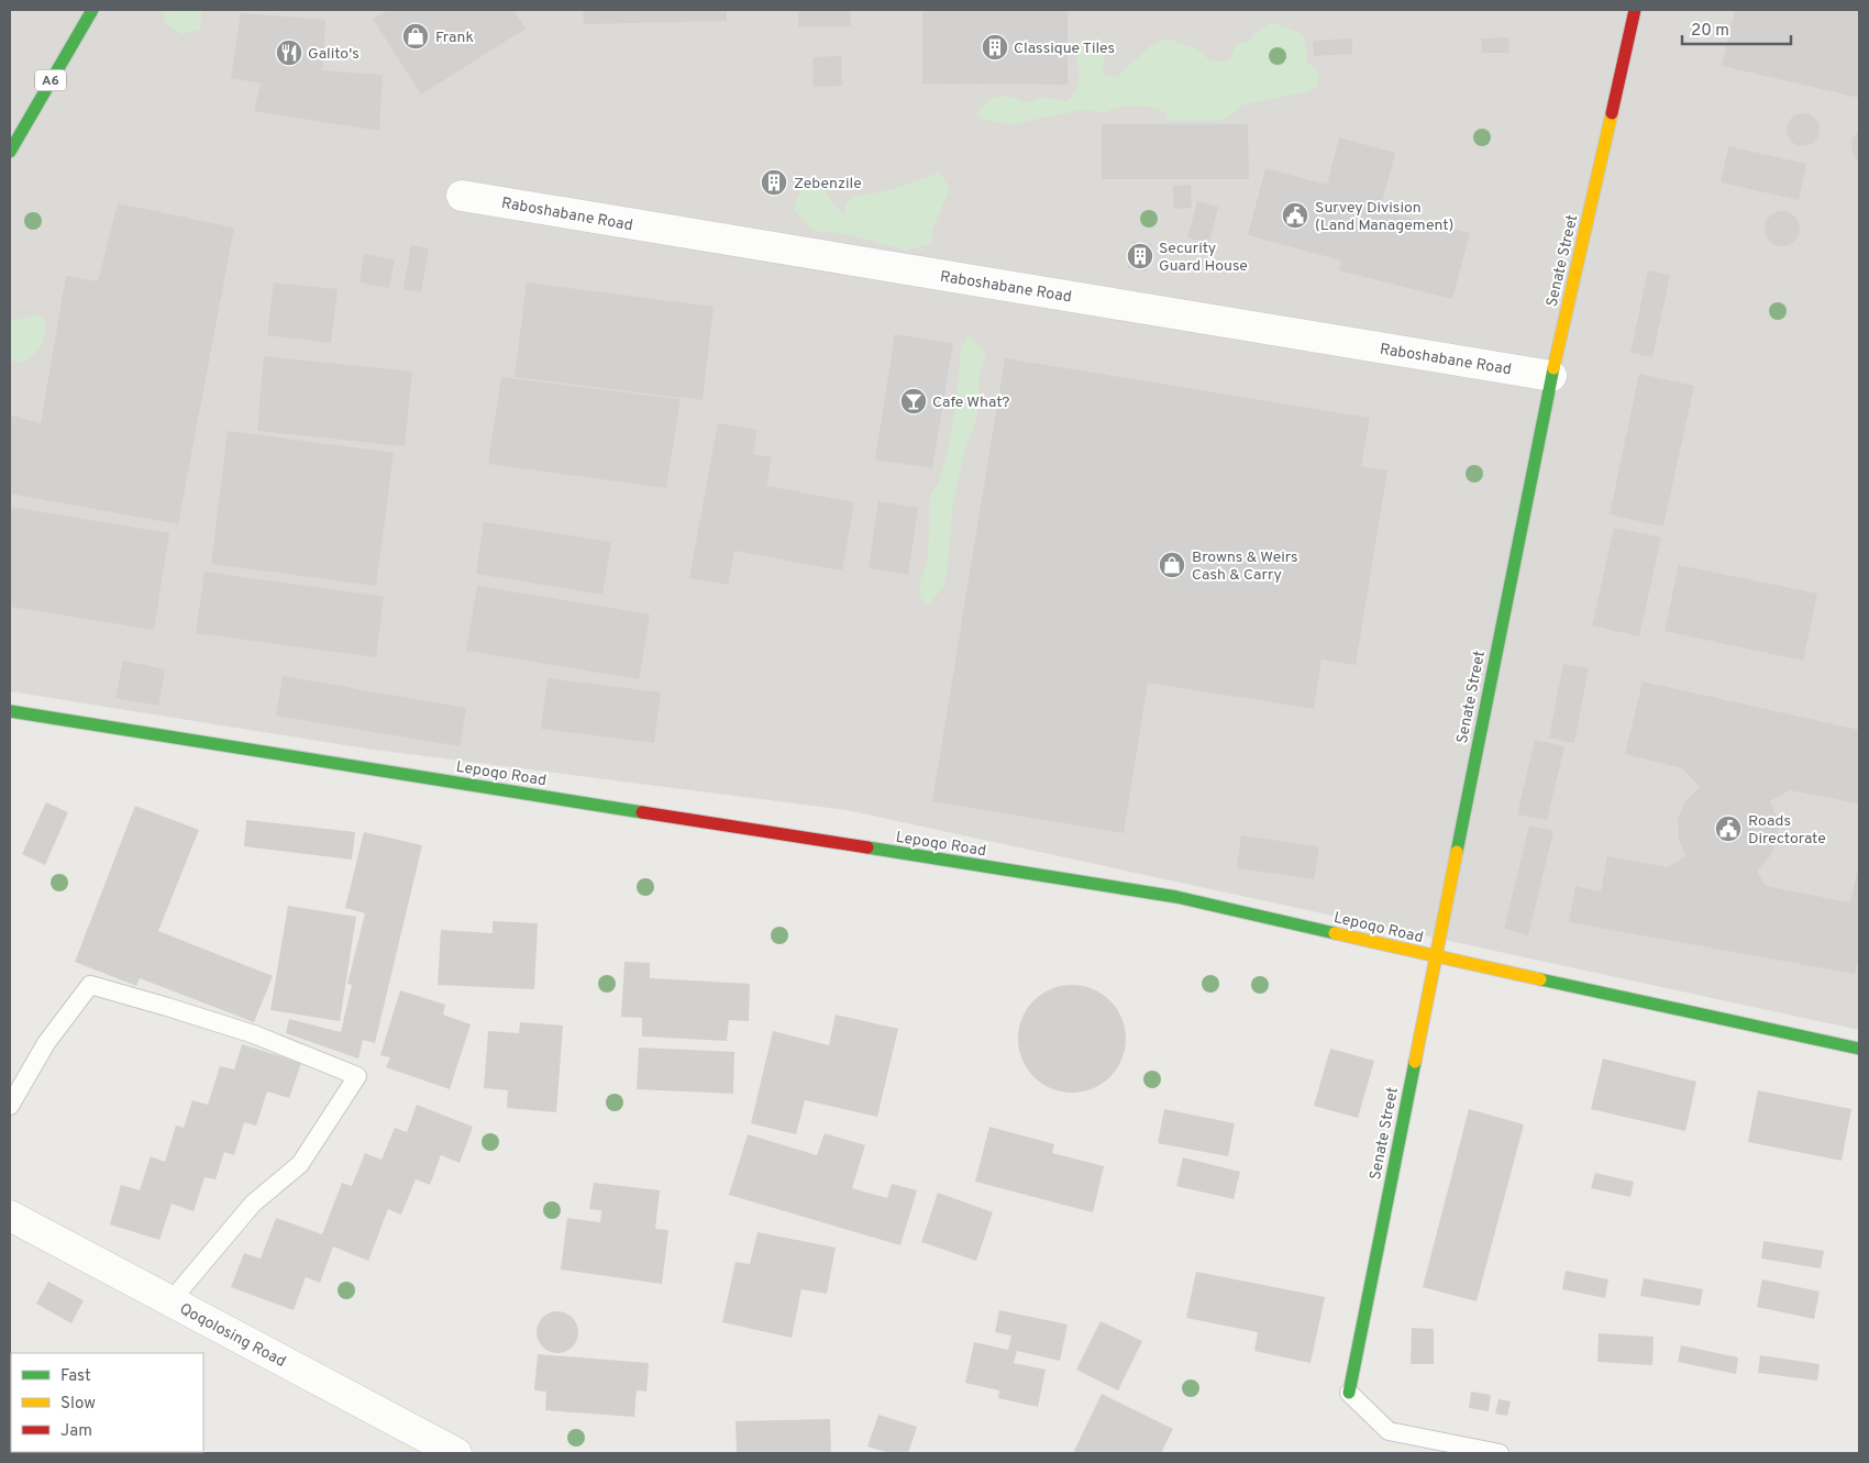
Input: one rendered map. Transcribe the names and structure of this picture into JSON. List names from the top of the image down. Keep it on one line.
{"streets":{"street":["A6","Raboshabane Road","Senate Street","Lepoqo Road","Qoqolosing Road"]},"crossings":[["Raboshabane Road","Senate Street"],["Senate Street","Lepoqo Road"]],"places":{"shop":["Frank","Browns & Weirs Cash & Carry"],"building":["Classique Tiles","Zebenzile","Security Guard House"],"restaurant":["Galito's"],"public building":["Survey Division (Land Management)","Roads Directorate"],"bar":["Cafe What?"]},"legend":["Fast","Slow","Jam"],"scale_bar":"20 m"}
